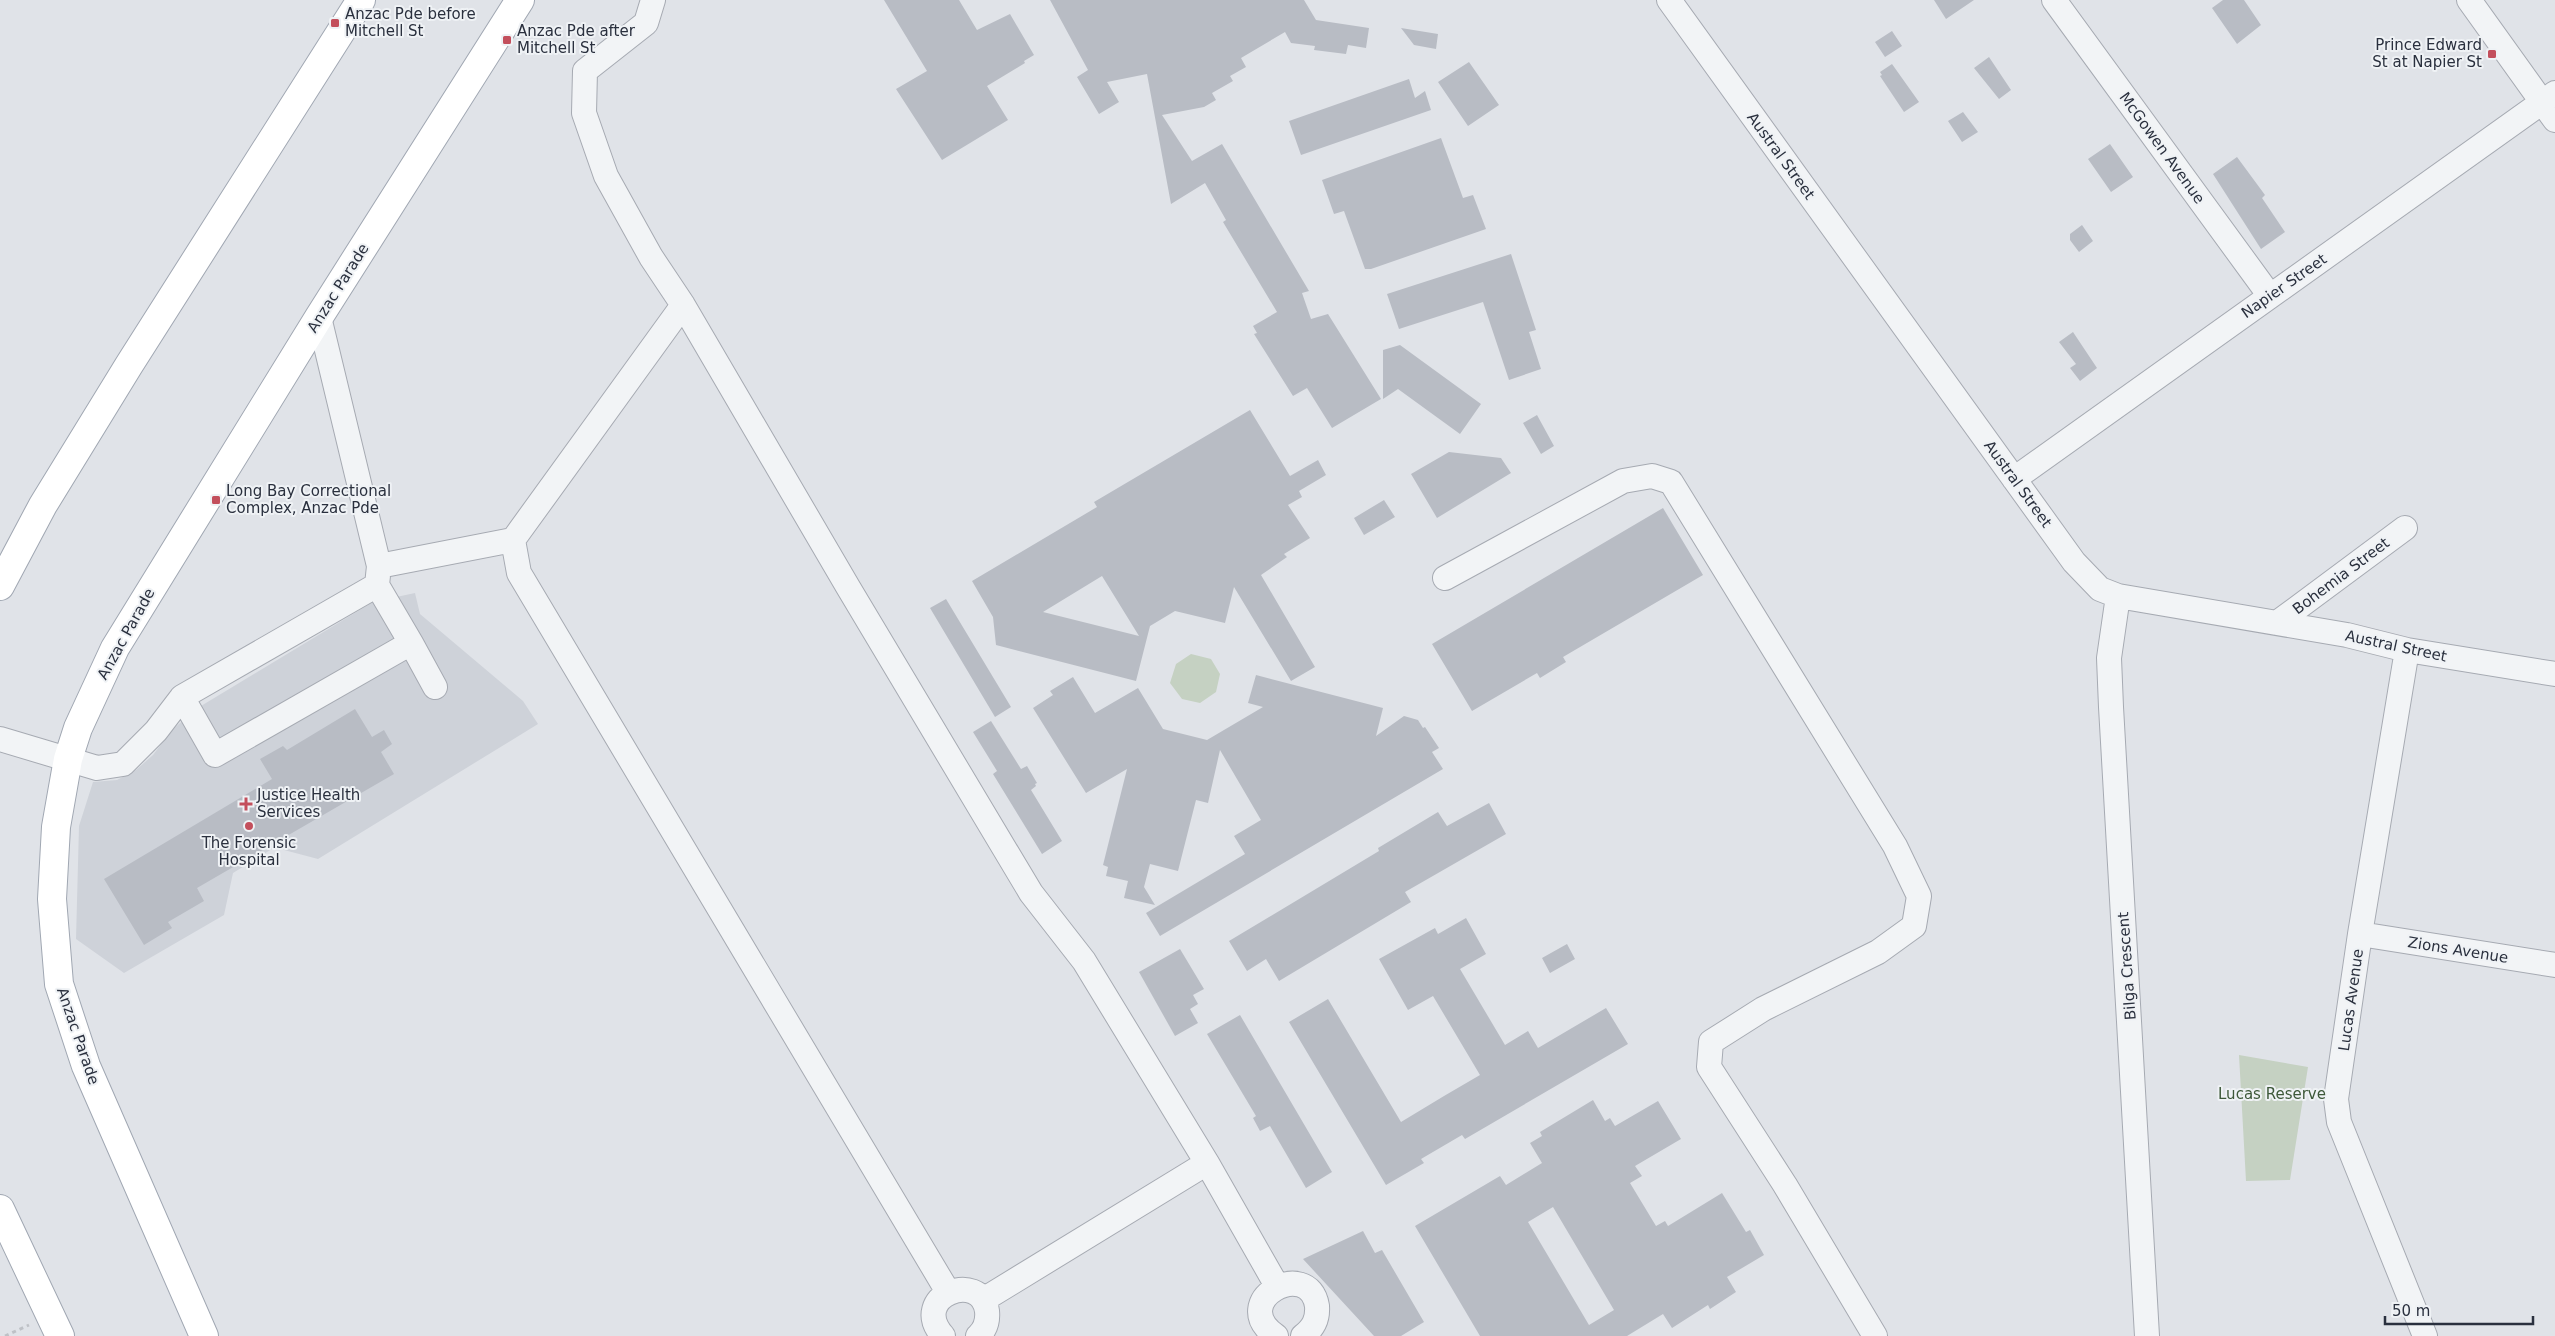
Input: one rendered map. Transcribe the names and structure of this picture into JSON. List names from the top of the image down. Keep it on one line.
{"streets":{"main road":["Anzac Parade"],"street":["McGowen Avenue","Austral Street","Napier Street","Bohemia Street","Zions Avenue","Bilga Crescent","Lucas Avenue"]},"crossings":[["McGowen Avenue","Napier Street"],["Austral Street","Napier Street"],["Austral Street","Bohemia Street"],["Austral Street","Bilga Crescent"],["Austral Street","Lucas Avenue"],["Zions Avenue","Lucas Avenue"]],"parks":["Lucas Reserve"],"places":{"transit":["Anzac Pde before Mitchell St","Anzac Pde after Mitchell St","Prince Edward St at Napier St","Long Bay Correctional Complex, Anzac Pde"],"health":["Justice Health Services"],"other":["The Forensic Hospital"]},"scale_bar":"50 m"}
